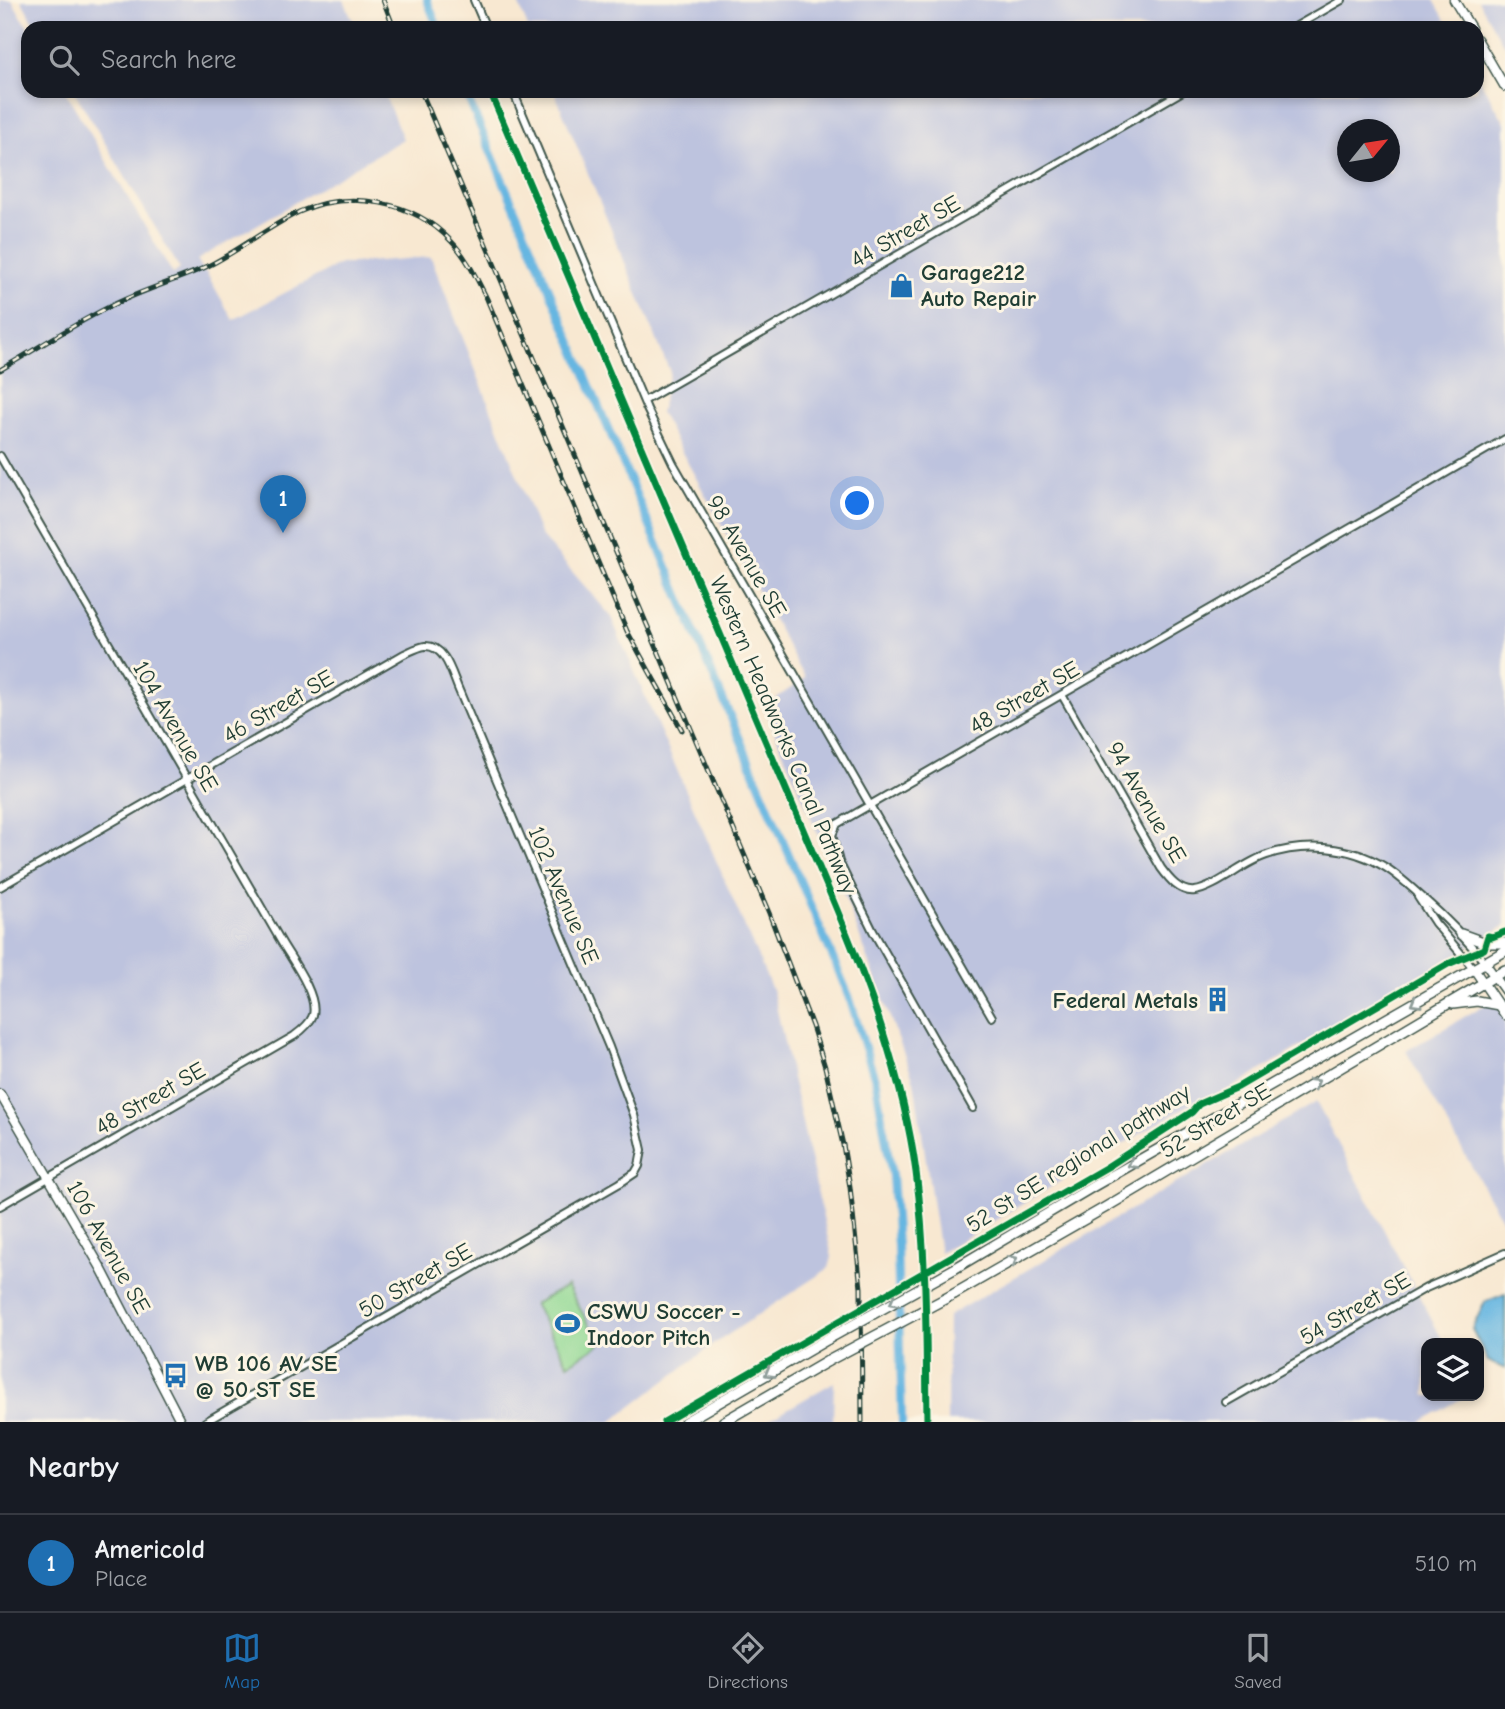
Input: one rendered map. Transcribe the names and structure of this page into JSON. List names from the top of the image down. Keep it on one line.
{"streets":{"main road":["52 Street SE"],"street":["44 Street SE","98 Avenue SE","48 Street SE","46 Street SE","104 Avenue SE","94 Avenue SE","102 Avenue SE","106 Avenue SE","50 Street SE","54 Street SE"],"cycle path":["Western Headworks Canal Pathway","52 St SE regional pathway"]},"crossings":[["44 Street SE","98 Avenue SE"],["98 Avenue SE","48 Street SE"],["48 Street SE","104 Avenue SE"],["48 Street SE","94 Avenue SE"],["48 Street SE","106 Avenue SE"],["46 Street SE","104 Avenue SE"],["46 Street SE","102 Avenue SE"],["94 Avenue SE","52 Street SE"],["102 Avenue SE","50 Street SE"]],"places":{"shop":["Garage212 Auto Repair"],"building":["Federal Metals"],"sports":["CSWU Soccer - Indoor Pitch"],"bus stop":["WB 106 AV SE @ 50 ST SE"]},"north":"top right","page":{"search":"Search here","pins":"1","heading":"Nearby","list":[{"mark":"1","name":"Americold","note":"Place","value":"510 m"}],"nav":["Map","Directions","Saved"]}}
